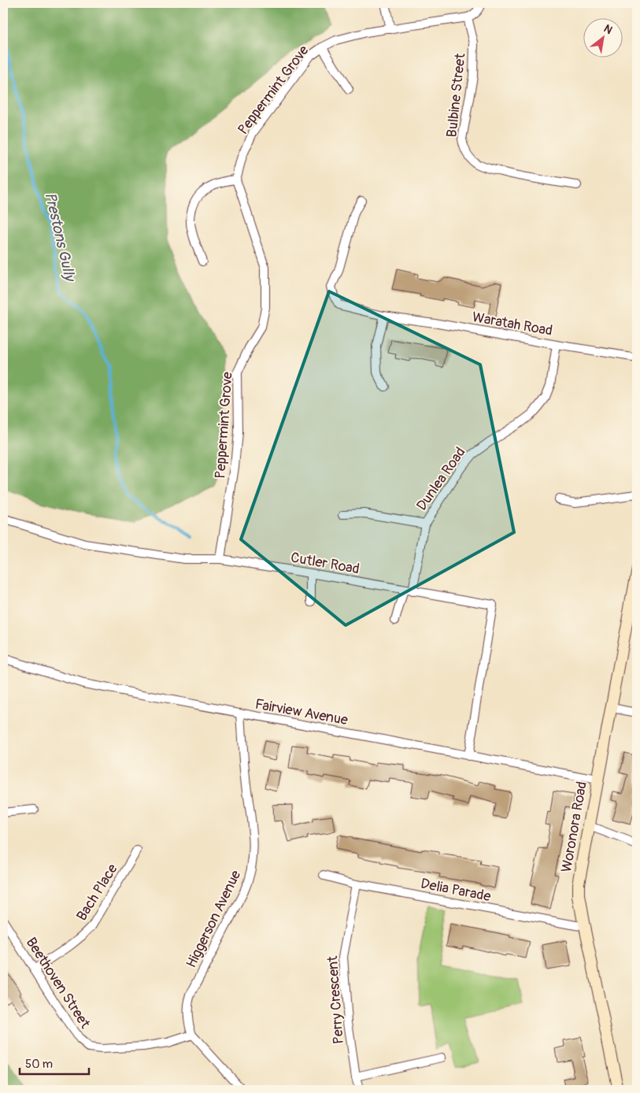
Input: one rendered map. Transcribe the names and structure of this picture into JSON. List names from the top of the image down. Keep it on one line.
{"streets":{"street":["Peppermint Grove","Bulbine Street","Waratah Road","Dunlea Road","Cutler Road","Fairview Avenue","Woronora Road","Delia Parade","Bach Place","Higgerson Avenue","Beethoven Street","Perry Crescent"]},"crossings":[["Peppermint Grove","Bulbine Street"],["Peppermint Grove","Cutler Road"],["Waratah Road","Dunlea Road"],["Dunlea Road","Cutler Road"],["Cutler Road","Fairview Avenue"],["Fairview Avenue","Woronora Road"],["Fairview Avenue","Higgerson Avenue"],["Woronora Road","Delia Parade"],["Delia Parade","Perry Crescent"],["Bach Place","Beethoven Street"],["Higgerson Avenue","Beethoven Street"]],"water":["Prestons Gully"],"scale_bar":"50 m","north":"top right"}
